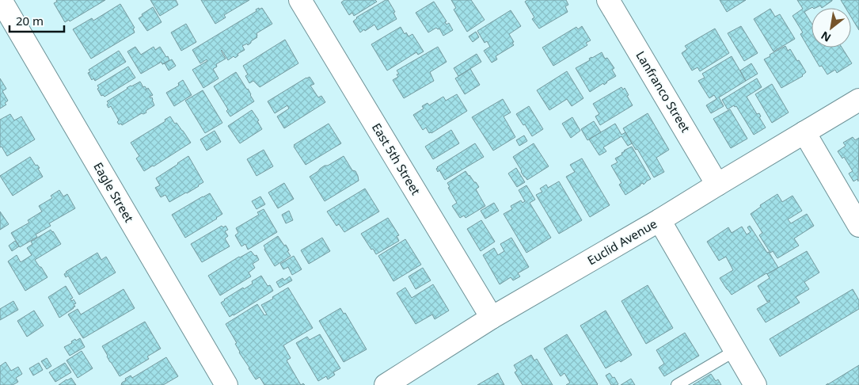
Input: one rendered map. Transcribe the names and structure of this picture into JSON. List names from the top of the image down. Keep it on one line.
{"streets":{"street":["Lanfranco Street","East 5th Street","Eagle Street","Euclid Avenue"]},"crossings":[["Lanfranco Street","Euclid Avenue"],["East 5th Street","Euclid Avenue"]],"scale_bar":"20 m","north":"bottom left"}
